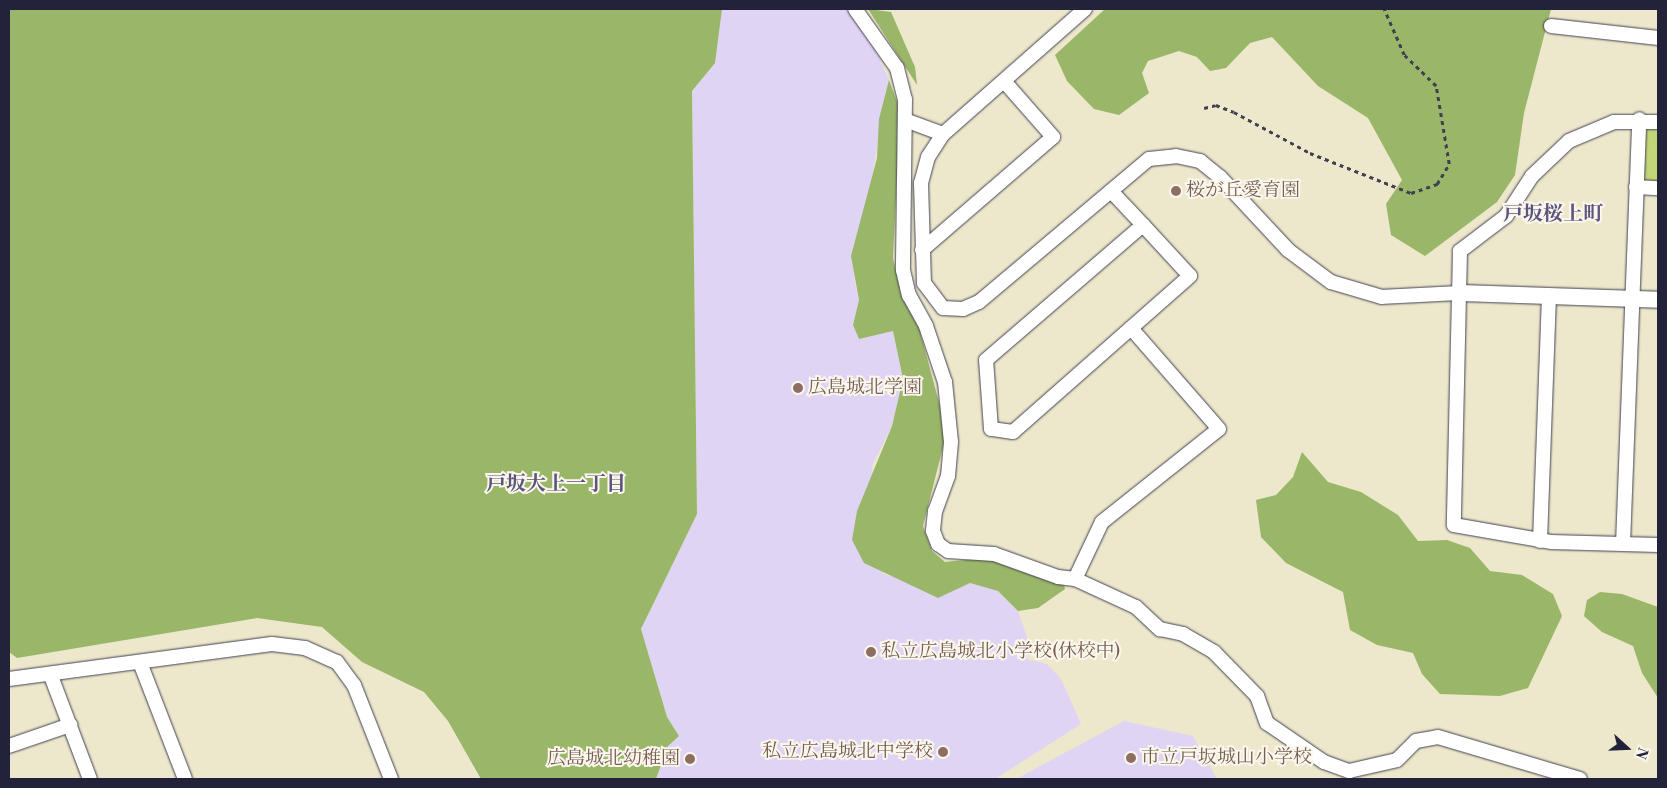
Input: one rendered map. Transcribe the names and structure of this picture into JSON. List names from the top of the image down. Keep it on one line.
{"districts":["戸坂桜上町","戸坂大上一丁目"],"places":["桜が丘愛育園","広島城北学園","私立広島城北小学校(休校中)","私立広島城北中学校","市立戸坂城山小学校","広島城北幼稚園"],"north":"right"}
